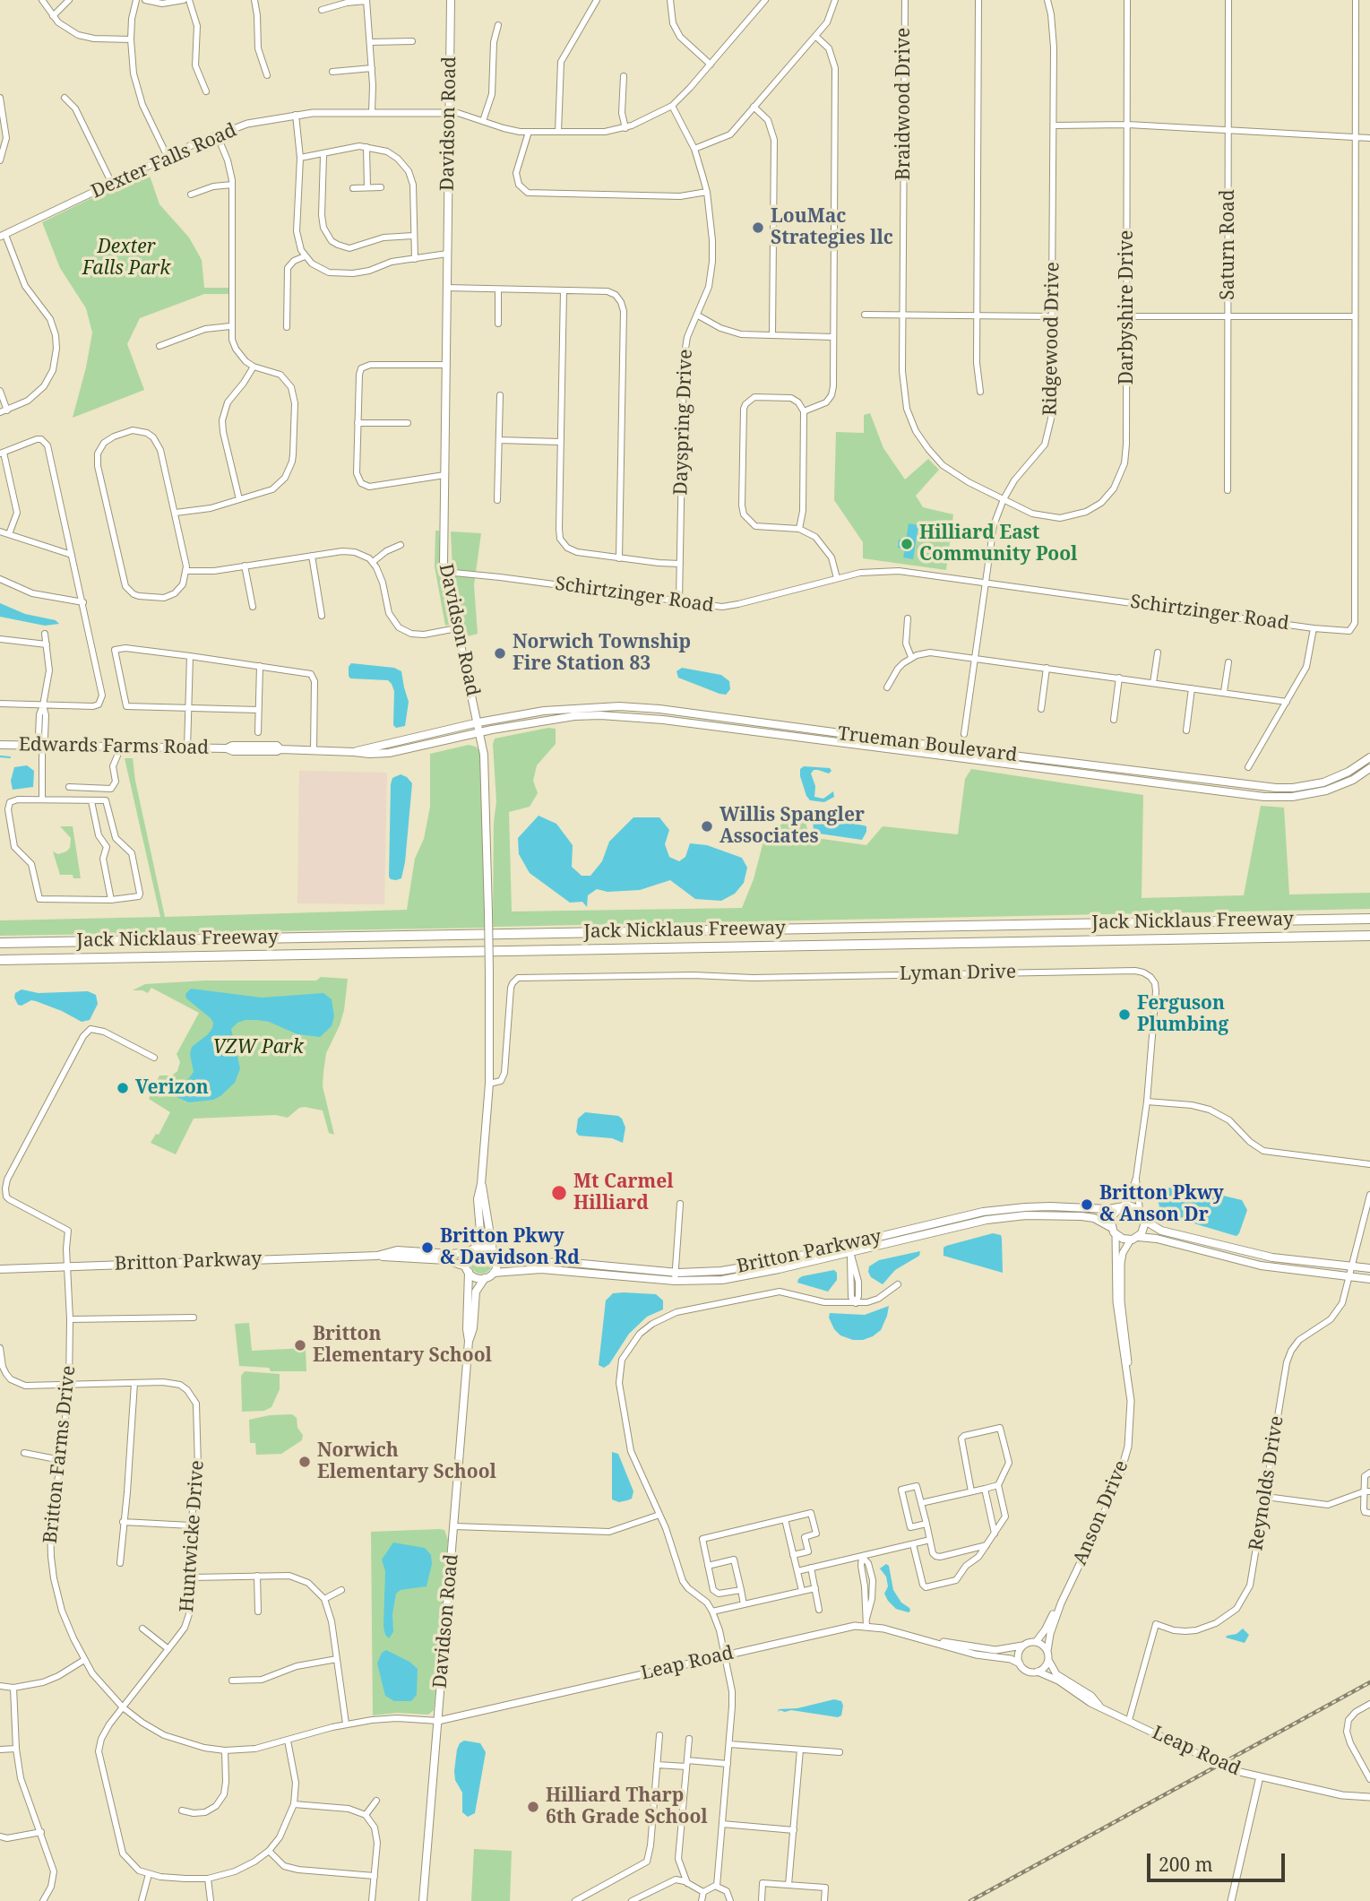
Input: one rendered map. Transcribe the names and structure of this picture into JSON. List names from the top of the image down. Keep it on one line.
{"streets":{"highway":["Jack Nicklaus Freeway"],"main road":["Davidson Road","Trueman Boulevard","Edwards Farms Road","Britton Parkway"],"street":["Braidwood Drive","Dexter Falls Road","Saturn Road","Darbyshire Drive","Ridgewood Drive","Dayspring Drive","Schirtzinger Road","Lyman Drive","Britton Farms Drive","Reynolds Drive","Anson Drive","Huntwicke Drive","Leap Road"]},"crossings":[["Braidwood Drive","Darbyshire Drive"],["Braidwood Drive","Ridgewood Drive"],["Davidson Road","Dexter Falls Road"],["Davidson Road","Schirtzinger Road"],["Davidson Road","Trueman Boulevard"],["Davidson Road","Edwards Farms Road"],["Davidson Road","Lyman Drive"],["Davidson Road","Britton Parkway"],["Davidson Road","Britton Farms Drive"],["Davidson Road","Leap Road"],["Darbyshire Drive","Ridgewood Drive"],["Ridgewood Drive","Schirtzinger Road"],["Dayspring Drive","Schirtzinger Road"],["Trueman Boulevard","Edwards Farms Road"],["Britton Parkway","Britton Farms Drive"],["Britton Parkway","Anson Drive"],["Britton Farms Drive","Huntwicke Drive"],["Britton Farms Drive","Leap Road"],["Reynolds Drive","Leap Road"],["Anson Drive","Leap Road"]],"parks":["Dexter Falls Park","VZW Park"],"places":["LouMac Strategies llc","Hilliard East Community Pool","Norwich Township Fire Station 83","Willis Spangler Associates","Ferguson Plumbing","Verizon","Mt Carmel Hilliard","Britton Pkwy & Anson Dr","Britton Pkwy & Davidson Rd","Britton Elementary School","Norwich Elementary School","Hilliard Tharp 6th Grade School"],"scale_bar":"200 m"}
